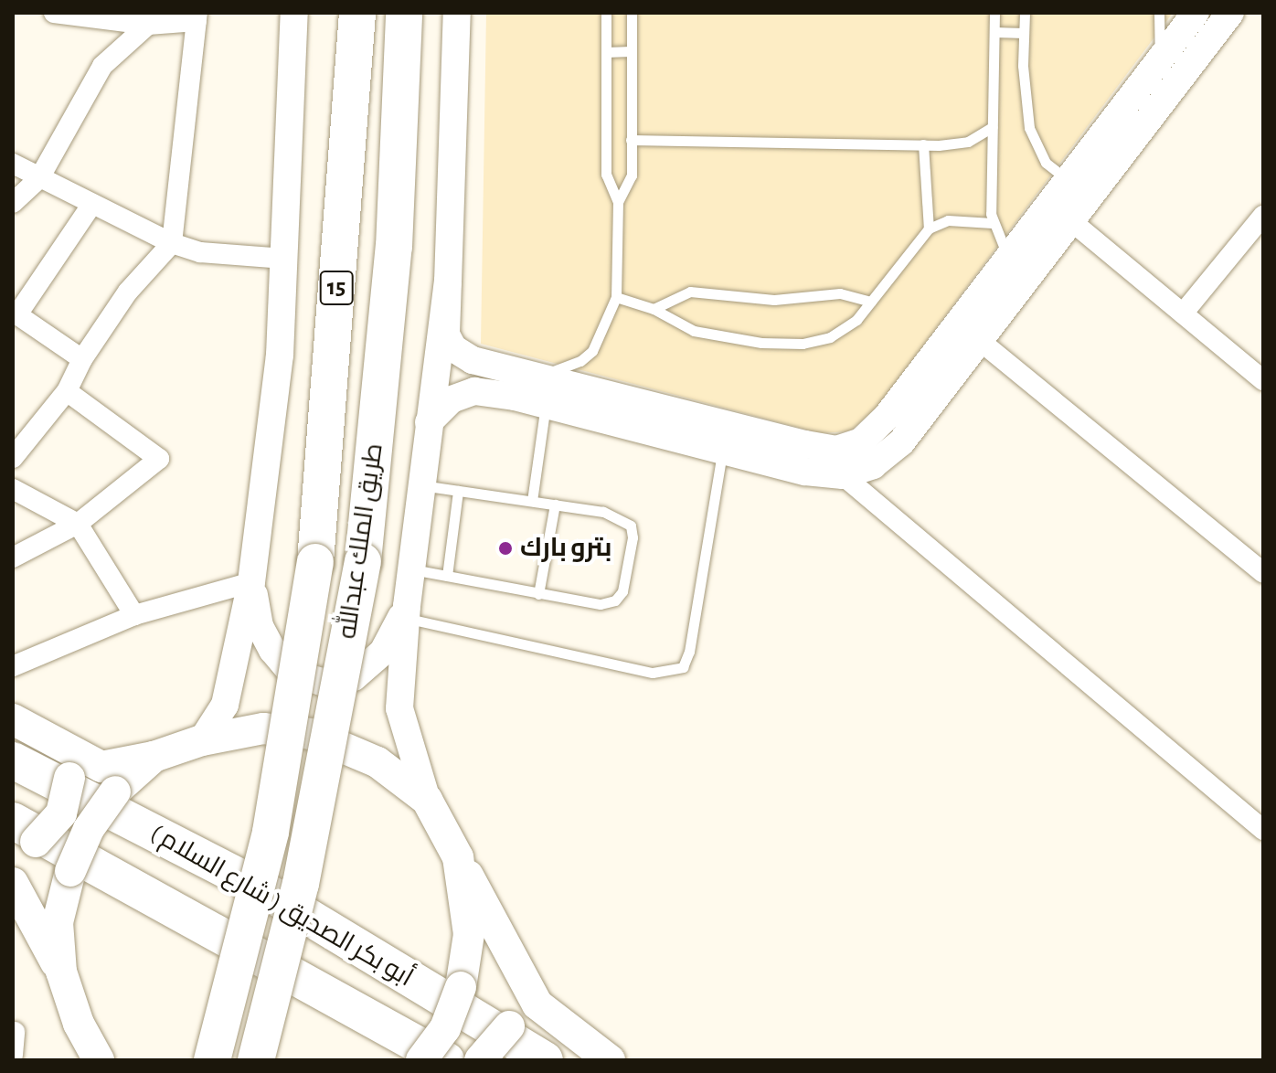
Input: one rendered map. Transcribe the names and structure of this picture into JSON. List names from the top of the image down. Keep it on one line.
{"streets":{"highway":["15","طريق الملك عبدالله","( شارع السلام ) أبو بكر الصديق"]},"places":["بترو بارك"]}
